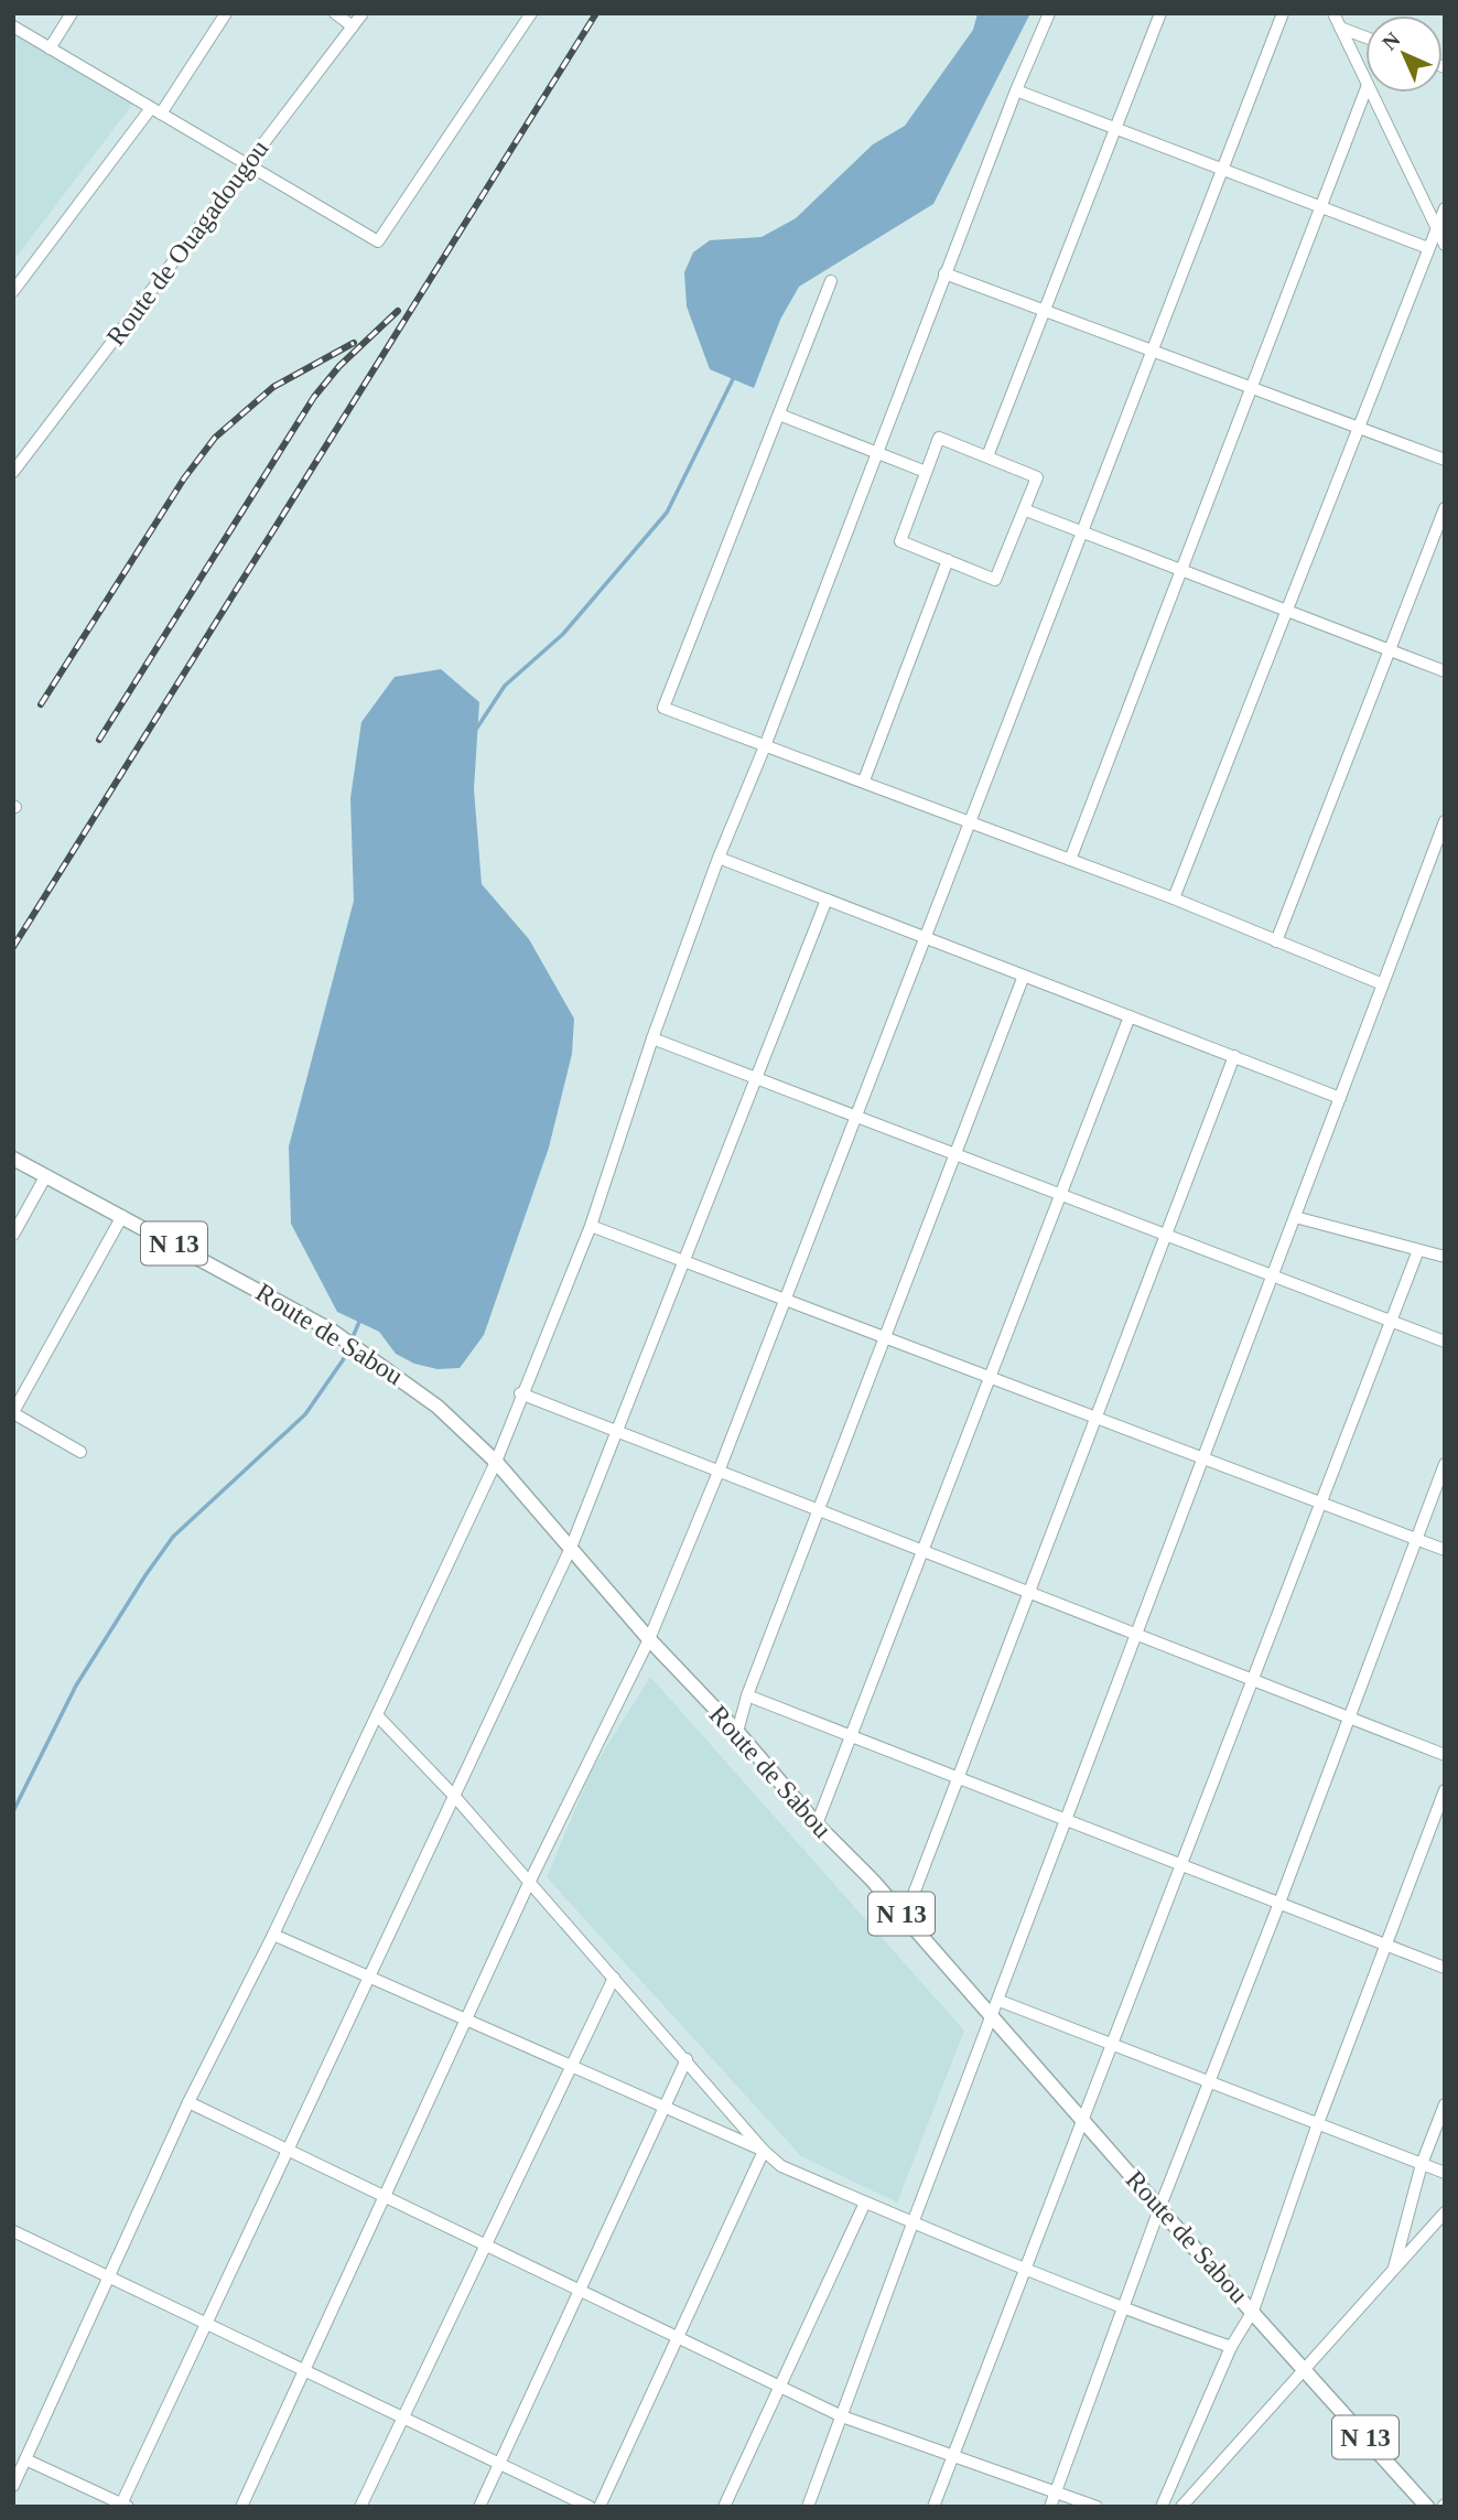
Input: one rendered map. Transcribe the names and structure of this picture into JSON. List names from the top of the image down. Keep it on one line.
{"streets":{"main road":["N 13","Route de Sabou"],"street":["Route de Ouagadougou"]},"north":"top left"}
